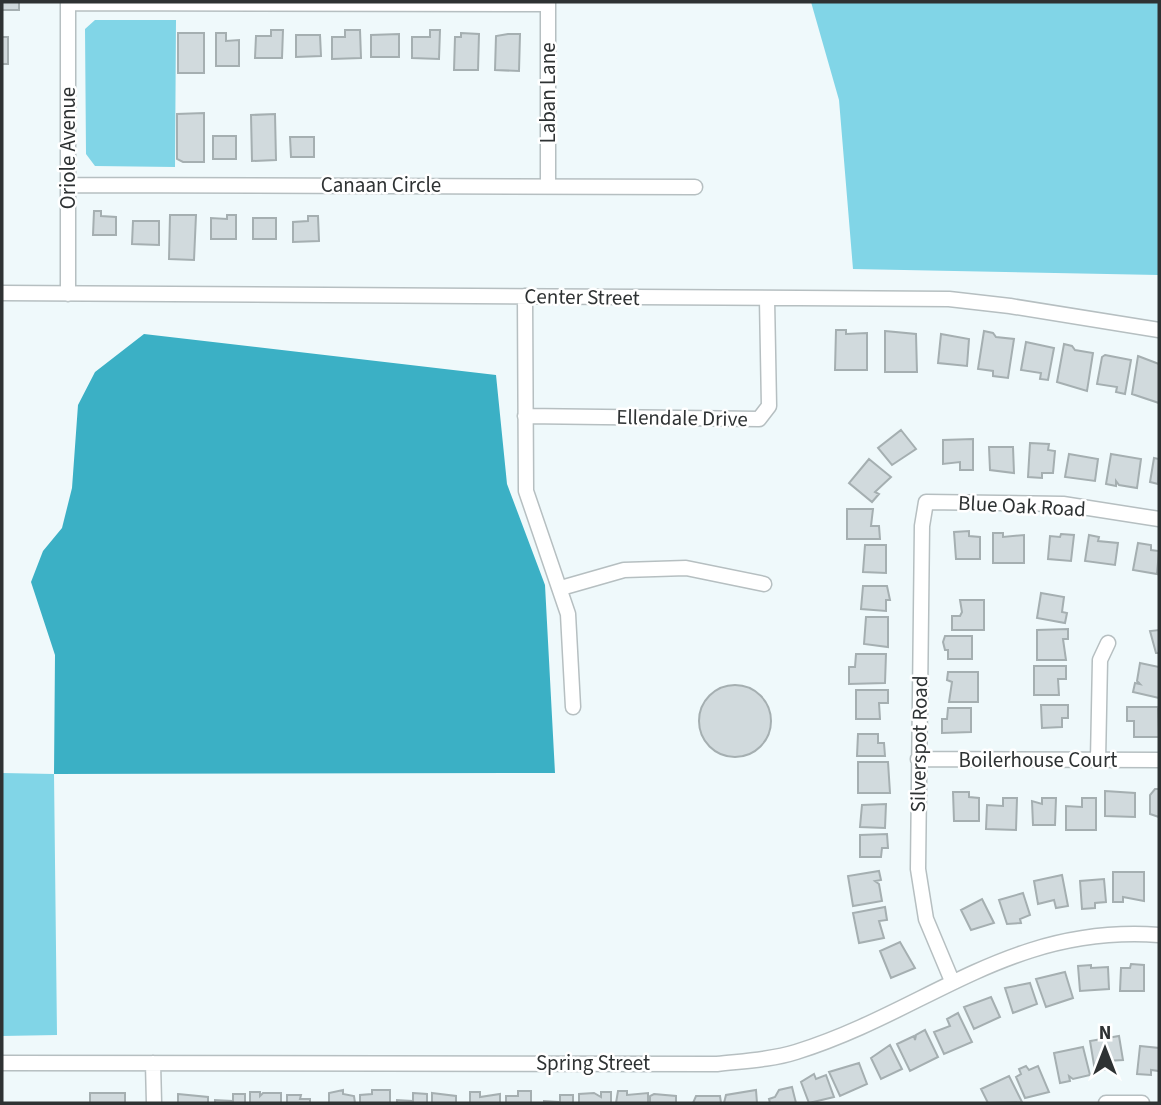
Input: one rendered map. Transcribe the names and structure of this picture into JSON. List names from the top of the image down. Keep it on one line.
{"streets":{"street":["Laban Lane","Oriole Avenue","Canaan Circle","Center Street","Ellendale Drive","Blue Oak Road","Silverspot Road","Boilerhouse Court","Spring Street"]},"crossings":[["Laban Lane","Canaan Circle"],["Oriole Avenue","Canaan Circle"],["Oriole Avenue","Center Street"],["Center Street","Ellendale Drive"],["Blue Oak Road","Silverspot Road"],["Silverspot Road","Boilerhouse Court"],["Silverspot Road","Spring Street"]],"north":"top"}
